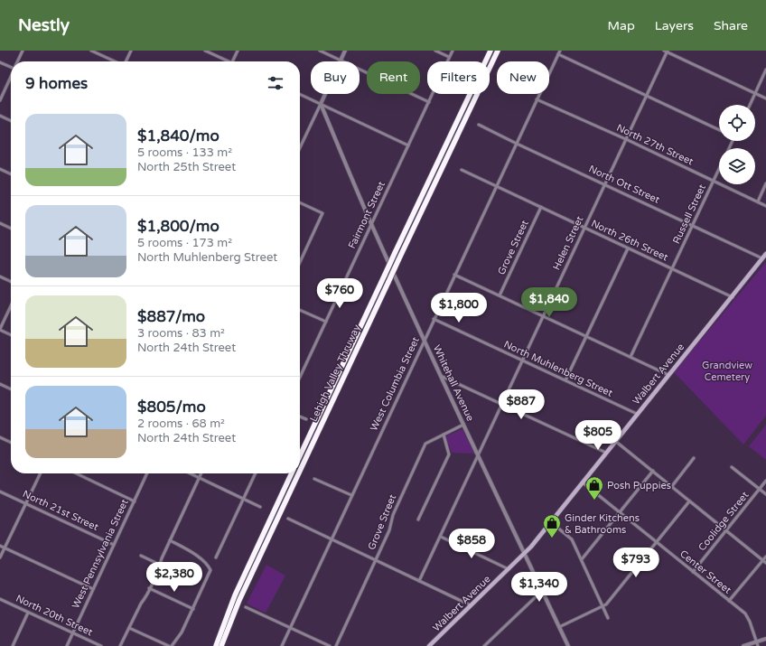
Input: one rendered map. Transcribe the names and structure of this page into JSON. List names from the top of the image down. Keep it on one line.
{"streets":{"highway":["Lehigh Valley Thruway"],"main road":["Walbert Avenue"],"street":["North 27th Street","North Ott Street","Russell Street","Fairmont Street","North 26th Street","Helen Street","Grove Street","North Muhlenberg Street","Whitehall Avenue","West Columbia Street","North 21st Street","Coolidge Street","West Pennsylvania Street","Center Street","North 20th Street"]},"crossings":[["North 27th Street","Russell Street"],["North 27th Street","Helen Street"],["North 27th Street","West Columbia Street"],["North Ott Street","Russell Street"],["North Ott Street","Helen Street"],["North Ott Street","Walbert Avenue"],["North Ott Street","West Columbia Street"],["Russell Street","North 26th Street"],["Fairmont Street","Whitehall Avenue"],["North 26th Street","Helen Street"],["North 26th Street","Grove Street"],["North 26th Street","Walbert Avenue"],["North 26th Street","West Columbia Street"],["Helen Street","North Muhlenberg Street"],["Helen Street","Whitehall Avenue"],["Grove Street","Whitehall Avenue"],["North Muhlenberg Street","Walbert Avenue"],["North Muhlenberg Street","West Columbia Street"],["Walbert Avenue","Whitehall Avenue"],["Walbert Avenue","Center Street"],["Whitehall Avenue","West Columbia Street"],["North 21st Street","West Pennsylvania Street"],["Coolidge Street","Center Street"],["West Pennsylvania Street","North 20th Street"]],"parks":["Grandview Cemetery"],"places":{"shop":["Posh Puppies","Ginder Kitchens & Bathrooms"]},"page":{"header":"Nestly","nav":["Map","Layers","Share"],"chip":["Buy","Rent","Filters","New"],"heading":"9 homes","list":[{"name":"$1,840/mo","note":"5 rooms · 133 m² · North 25th Street"},{"name":"$1,800/mo","note":"5 rooms · 173 m² · North Muhlenberg Street"},{"name":"$887/mo","note":"3 rooms · 83 m² · North 24th Street"},{"name":"$805/mo","note":"2 rooms · 68 m² · North 24th Street"}],"price":["$760","$1,840","$1,800","$887","$805","$858","$793","$2,380","$1,340"]}}
